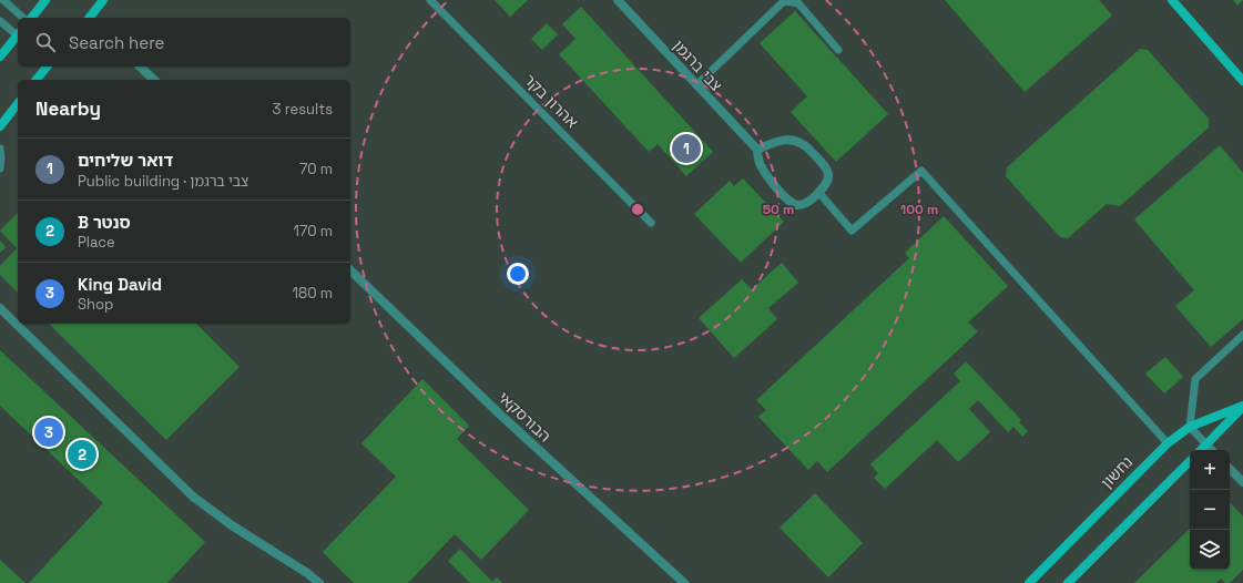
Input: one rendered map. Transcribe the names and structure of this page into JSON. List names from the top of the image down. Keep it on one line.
{"streets":{"street":["צבי ברגמן","הבורסקאי","נחשון"],"lane":["אהרון בקר"]},"page":{"search":"Search here","heading":["Nearby","3 results"],"pins":["1","3","2"],"list":[{"mark":"1","name":"דואר שליחים","note":"Public building · צבי ברגמן","value":"70 m"},{"mark":"2","name":"B סנטר","note":"Place","value":"170 m"},{"mark":"3","name":"King David","note":"Shop","value":"180 m"}],"map_buttons":["+","−"]},"rings":["50 m","100 m"]}
